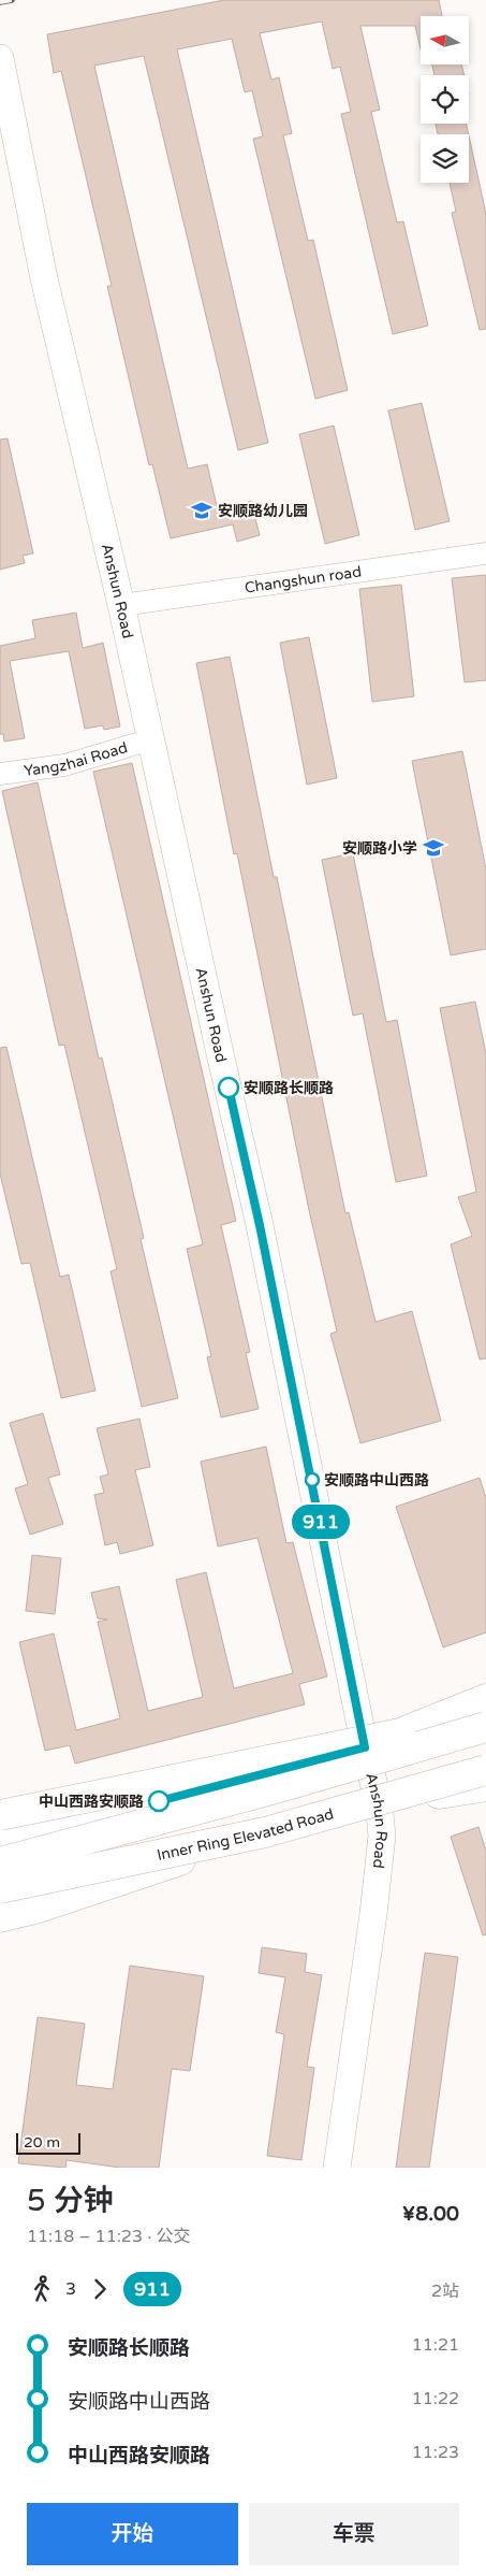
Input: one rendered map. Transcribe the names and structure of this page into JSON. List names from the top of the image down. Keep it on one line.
{"streets":{"main road":["Inner Ring Elevated Road"],"street":["Changshun road","Anshun Road","Yangzhai Road"]},"crossings":[["Changshun road","Anshun Road"],["Anshun Road","Yangzhai Road"]],"places":{"school or university":["安顺路幼儿园","安顺路小学"],"other":["安顺路长顺路","安顺路中山西路","中山西路安顺路"]},"lines":["bus line 911"],"scale_bar":"20 m","north":"left","page":{"on_map":"911","scale":"20 m","heading":["5 分钟","11:18 – 11:23 · 公交","¥8.00"],"legs":["3","911","2站"],"list":[{"name":"安顺路长顺路","value":"11:21"},{"name":"安顺路中山西路","value":"11:22"},{"name":"中山西路安顺路","value":"11:23"}],"buttons":["开始","车票"]}}
